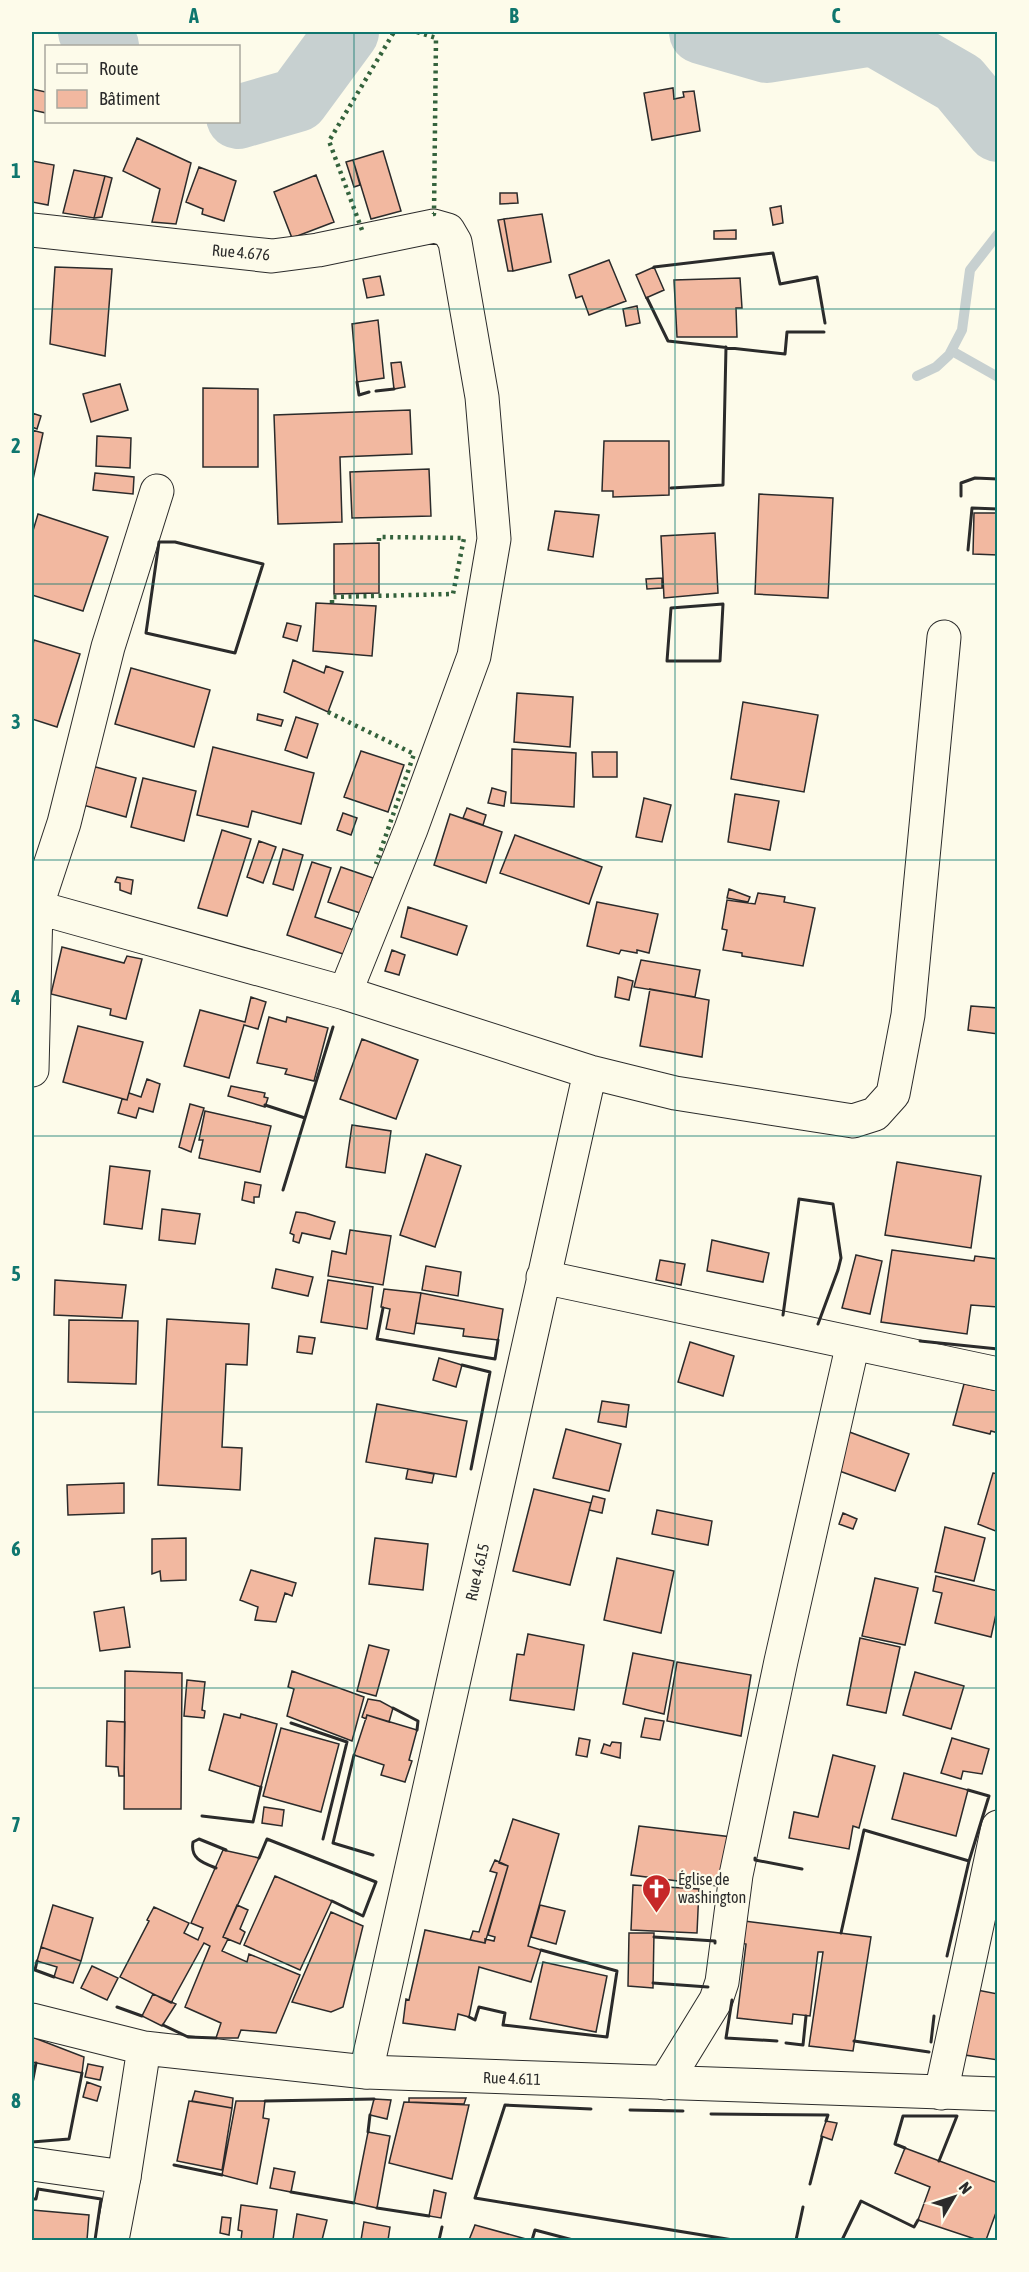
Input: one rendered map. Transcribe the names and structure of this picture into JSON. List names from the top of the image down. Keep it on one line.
{"streets":{"street":["Rue 4.676","Rue 4.615","Rue 4.611"]},"crossings":[["Rue 4.615","Rue 4.611"]],"places":{"church":["Église de washington"]},"legend":["Route","Bâtiment"],"north":"top right","grid":{"columns":["A","B","C"],"rows":["1","2","3","4","5","6","7","8"]}}
